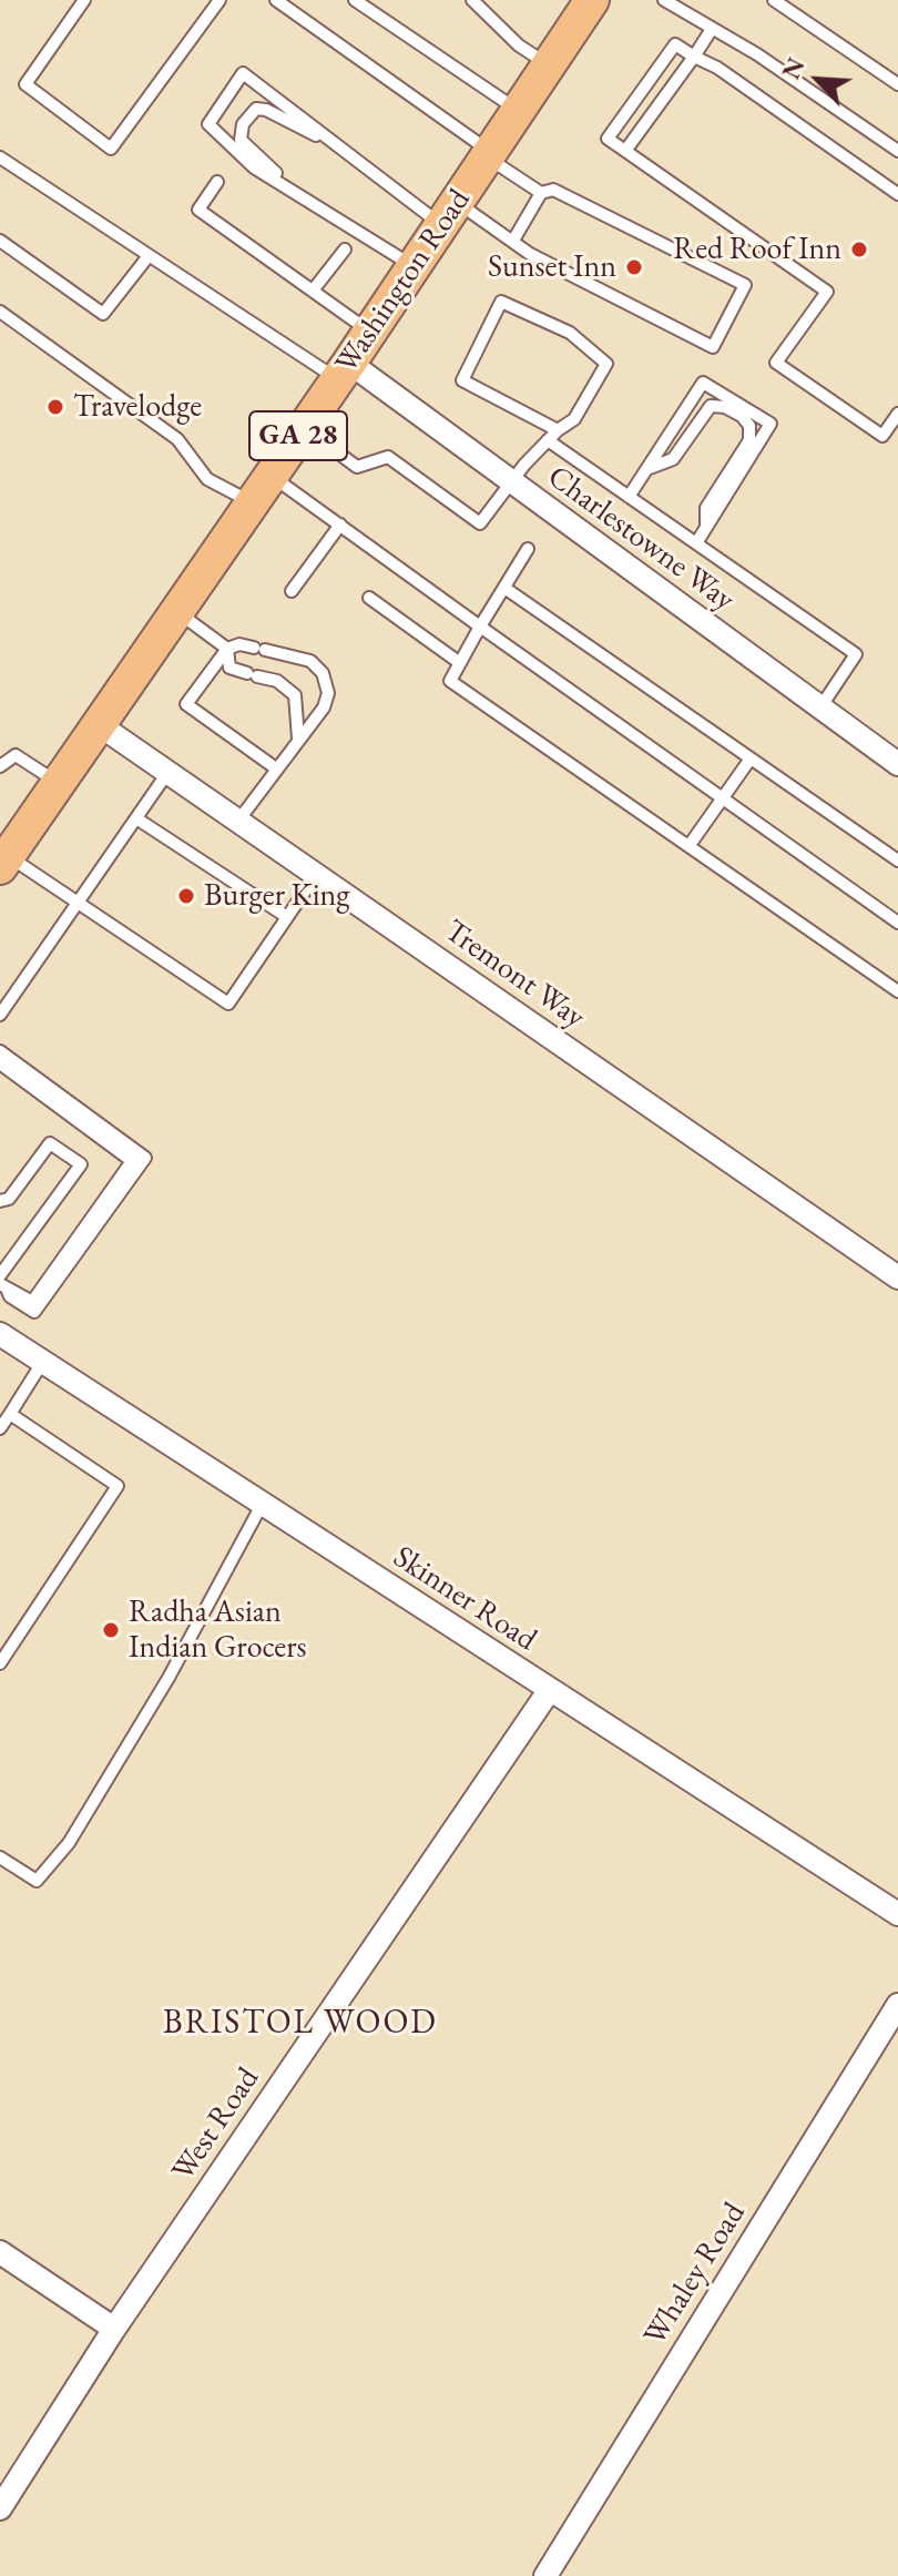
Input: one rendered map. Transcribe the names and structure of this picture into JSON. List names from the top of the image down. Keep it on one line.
{"streets":{"main road":["Washington Road","GA 28"],"street":["Charlestowne Way","Tremont Way","Skinner Road","West Road","Whaley Road"]},"crossings":[["Washington Road","Charlestowne Way"],["Washington Road","Tremont Way"],["Skinner Road","West Road"]],"districts":["BRISTOL WOOD"],"places":["Red Roof Inn","Sunset Inn","Travelodge","Burger King","Radha Asian Indian Grocers"],"north":"top left"}
